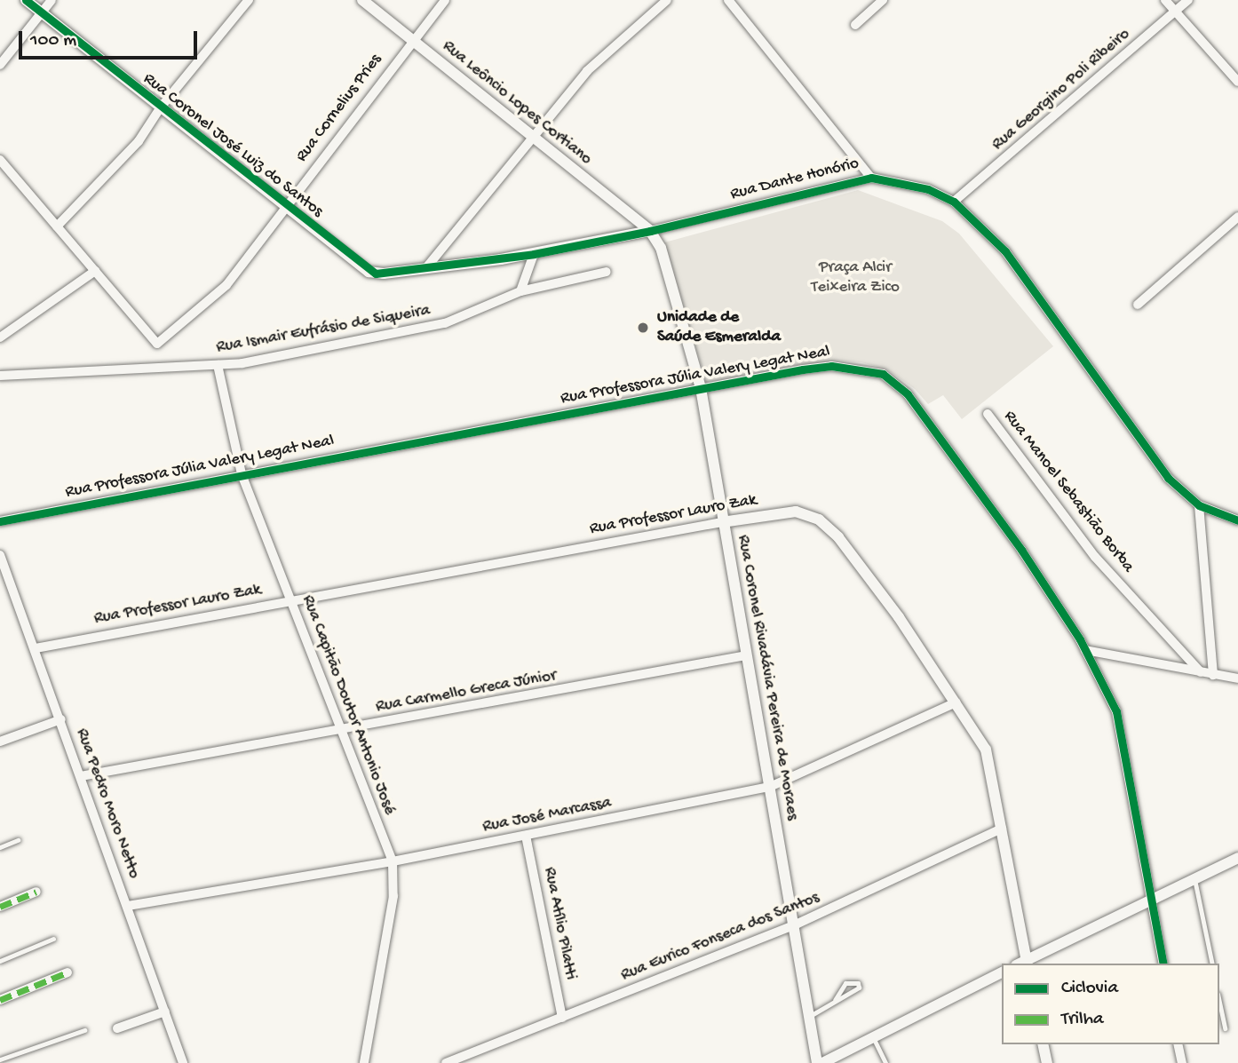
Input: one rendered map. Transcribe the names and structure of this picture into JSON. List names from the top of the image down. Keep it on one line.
{"streets":{"street":["Rua Georgino Poli Ribeiro","Rua Leôncio Lopes Cortiano","Rua Cornelius Pries","Rua Coronel José Luiz do Santos","Rua Dante Honório","Rua Ismair Eufrásio de Siqueira","Rua Professora Júlia Valery Legat Neal","Rua Manoel Sebastião Borba","Rua Professor Lauro Zak","Rua Coronel Rivadávia Pereira de Moraes","Rua Carmello Greca Júnior","Rua Capitão Doutor Antonio José","Rua Pedro Moro Netto","Rua José Marcassa","Rua Atílio Pilatti","Rua Eurico Fonseca dos Santos"]},"crossings":[["Rua Georgino Poli Ribeiro","Rua Dante Honório"],["Rua Leôncio Lopes Cortiano","Rua Cornelius Pries"],["Rua Leôncio Lopes Cortiano","Rua Dante Honório"],["Rua Leôncio Lopes Cortiano","Rua Coronel Rivadávia Pereira de Moraes"],["Rua Cornelius Pries","Rua Coronel José Luiz do Santos"],["Rua Coronel José Luiz do Santos","Rua Dante Honório"],["Rua Dante Honório","Rua Coronel Rivadávia Pereira de Moraes"],["Rua Ismair Eufrásio de Siqueira","Rua Capitão Doutor Antonio José"],["Rua Professora Júlia Valery Legat Neal","Rua Coronel Rivadávia Pereira de Moraes"],["Rua Professora Júlia Valery Legat Neal","Rua Capitão Doutor Antonio José"],["Rua Professor Lauro Zak","Rua Coronel Rivadávia Pereira de Moraes"],["Rua Professor Lauro Zak","Rua Capitão Doutor Antonio José"],["Rua Professor Lauro Zak","Rua Pedro Moro Netto"],["Rua Professor Lauro Zak","Rua José Marcassa"],["Rua Professor Lauro Zak","Rua Eurico Fonseca dos Santos"],["Rua Coronel Rivadávia Pereira de Moraes","Rua Carmello Greca Júnior"],["Rua Coronel Rivadávia Pereira de Moraes","Rua José Marcassa"],["Rua Coronel Rivadávia Pereira de Moraes","Rua Eurico Fonseca dos Santos"],["Rua Carmello Greca Júnior","Rua Capitão Doutor Antonio José"],["Rua Carmello Greca Júnior","Rua Pedro Moro Netto"],["Rua Capitão Doutor Antonio José","Rua José Marcassa"],["Rua Pedro Moro Netto","Rua José Marcassa"],["Rua José Marcassa","Rua Atílio Pilatti"],["Rua Atílio Pilatti","Rua Eurico Fonseca dos Santos"]],"parks":["Praça Alcir Teixeira Zico"],"places":["Unidade de Saúde Esmeralda"],"legend":["Ciclovia","Trilha"],"scale_bar":"100 m"}
